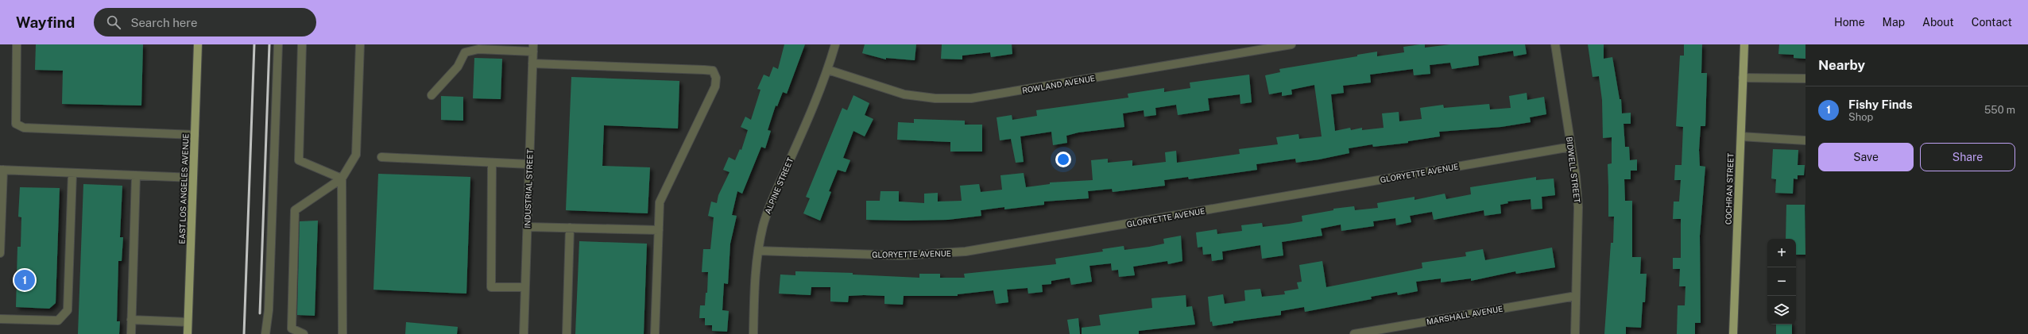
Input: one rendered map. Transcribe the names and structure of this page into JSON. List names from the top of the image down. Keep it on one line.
{"streets":{"main road":["EAST LOS ANGELES AVENUE","COCHRAN STREET"],"street":["ROWLAND AVENUE","BIDWELL STREET","GLORYETTE AVENUE","ALPINE STREET","INDUSTRIAL STREET","MARSHALL AVENUE"]},"crossings":[["ROWLAND AVENUE","ALPINE STREET"],["BIDWELL STREET","GLORYETTE AVENUE"],["BIDWELL STREET","MARSHALL AVENUE"],["GLORYETTE AVENUE","ALPINE STREET"]],"page":{"header":"Wayfind","search":"Search here","nav":["Home","Map","About","Contact"],"heading":"Nearby","list":[{"mark":"1","name":"Fishy Finds","note":"Shop","value":"550 m"}],"buttons":["Save","Share"],"map_buttons":["+","−"],"pins":"1"}}
